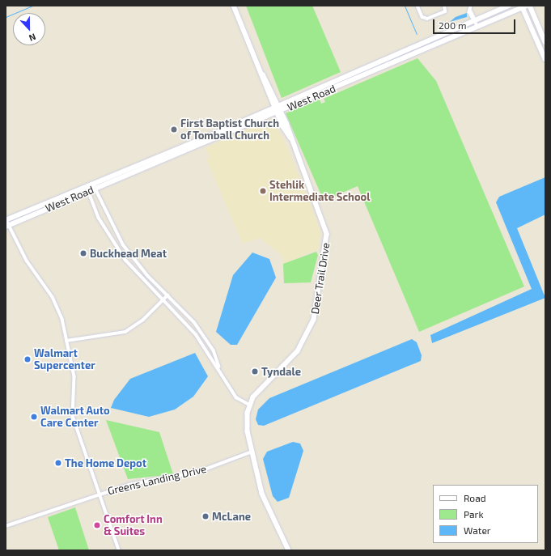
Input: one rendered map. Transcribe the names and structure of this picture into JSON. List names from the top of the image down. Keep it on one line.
{"streets":{"main road":["West Road","Deer Trail Drive"],"street":["Greens Landing Drive"]},"crossings":[["West Road","Deer Trail Drive"],["Deer Trail Drive","Greens Landing Drive"]],"places":["First Baptist Church of Tomball Church","Stehlik Intermediate School","Buckhead Meat","Walmart Supercenter","Tyndale","Walmart Auto Care Center","The Home Depot","McLane","Comfort Inn & Suites"],"legend":["Road","Park","Water"],"scale_bar":"200 m","north":"bottom"}
